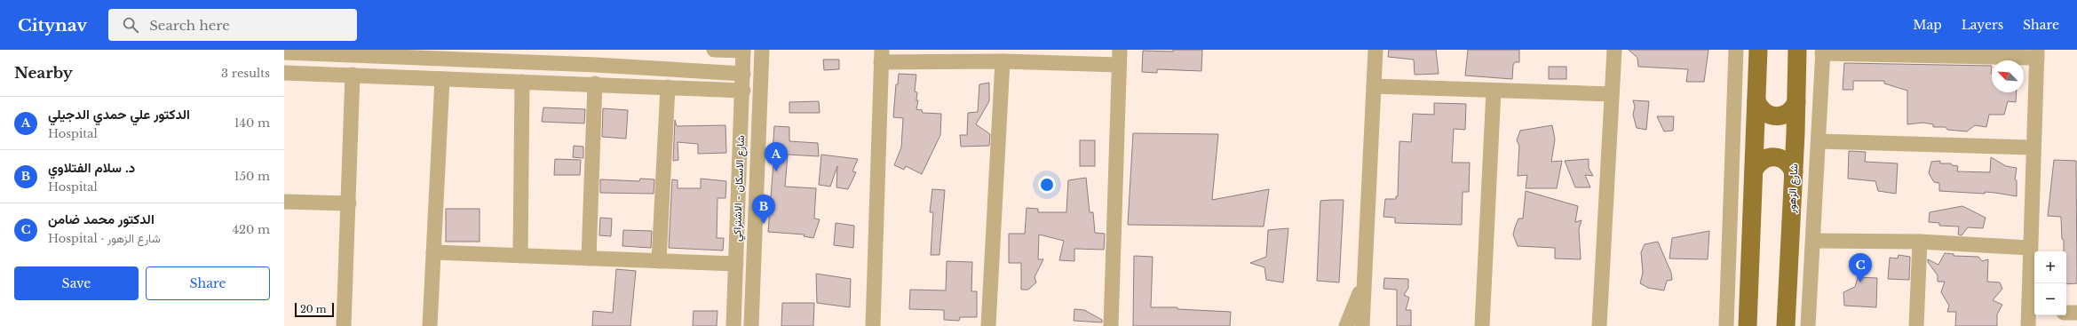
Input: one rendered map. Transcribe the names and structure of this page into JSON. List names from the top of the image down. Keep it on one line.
{"streets":{"main road":["شارع الزهور"],"street":["شارع الاسكان - الاشتراكي"]},"scale_bar":"20 m","north":"top left","page":{"header":"Citynav","search":"Search here","nav":["Map","Layers","Share"],"heading":["Nearby","3 results"],"list":[{"mark":"A","name":"الدكتور علي حمدي الدجيلي","note":"Hospital","value":"140 m"},{"mark":"B","name":"د. سلام الفتلاوي","note":"Hospital","value":"150 m"},{"mark":"C","name":"الدكتور محمد ضامن","note":"Hospital · شارع الزهور","value":"420 m"}],"pins":["A","B","C"],"map_buttons":["+","−"],"buttons":["Save","Share"],"scale":"20 m"}}
